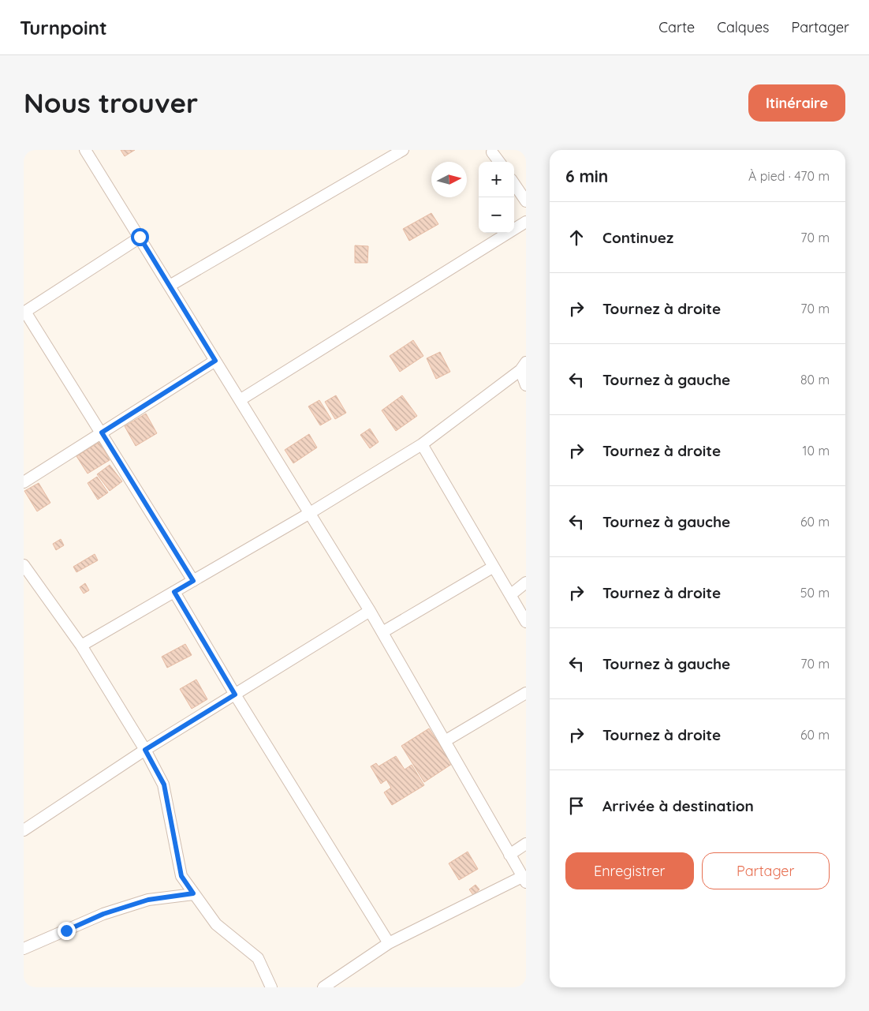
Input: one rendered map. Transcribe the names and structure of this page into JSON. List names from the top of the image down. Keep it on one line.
{"north":"right","page":{"header":"Turnpoint","nav":["Carte","Calques","Partager"],"buttons":["Itinéraire",["Enregistrer","Partager"]],"title":"Nous trouver","heading":["6 min","À pied · 470 m"],"map_buttons":["+","−"],"list":[["Continuez","70 m"],["Tournez à droite","70 m"],["Tournez à gauche","80 m"],["Tournez à droite","10 m"],["Tournez à gauche","60 m"],["Tournez à droite","50 m"],["Tournez à gauche","70 m"],["Tournez à droite","60 m"],"Arrivée à destination"]}}
